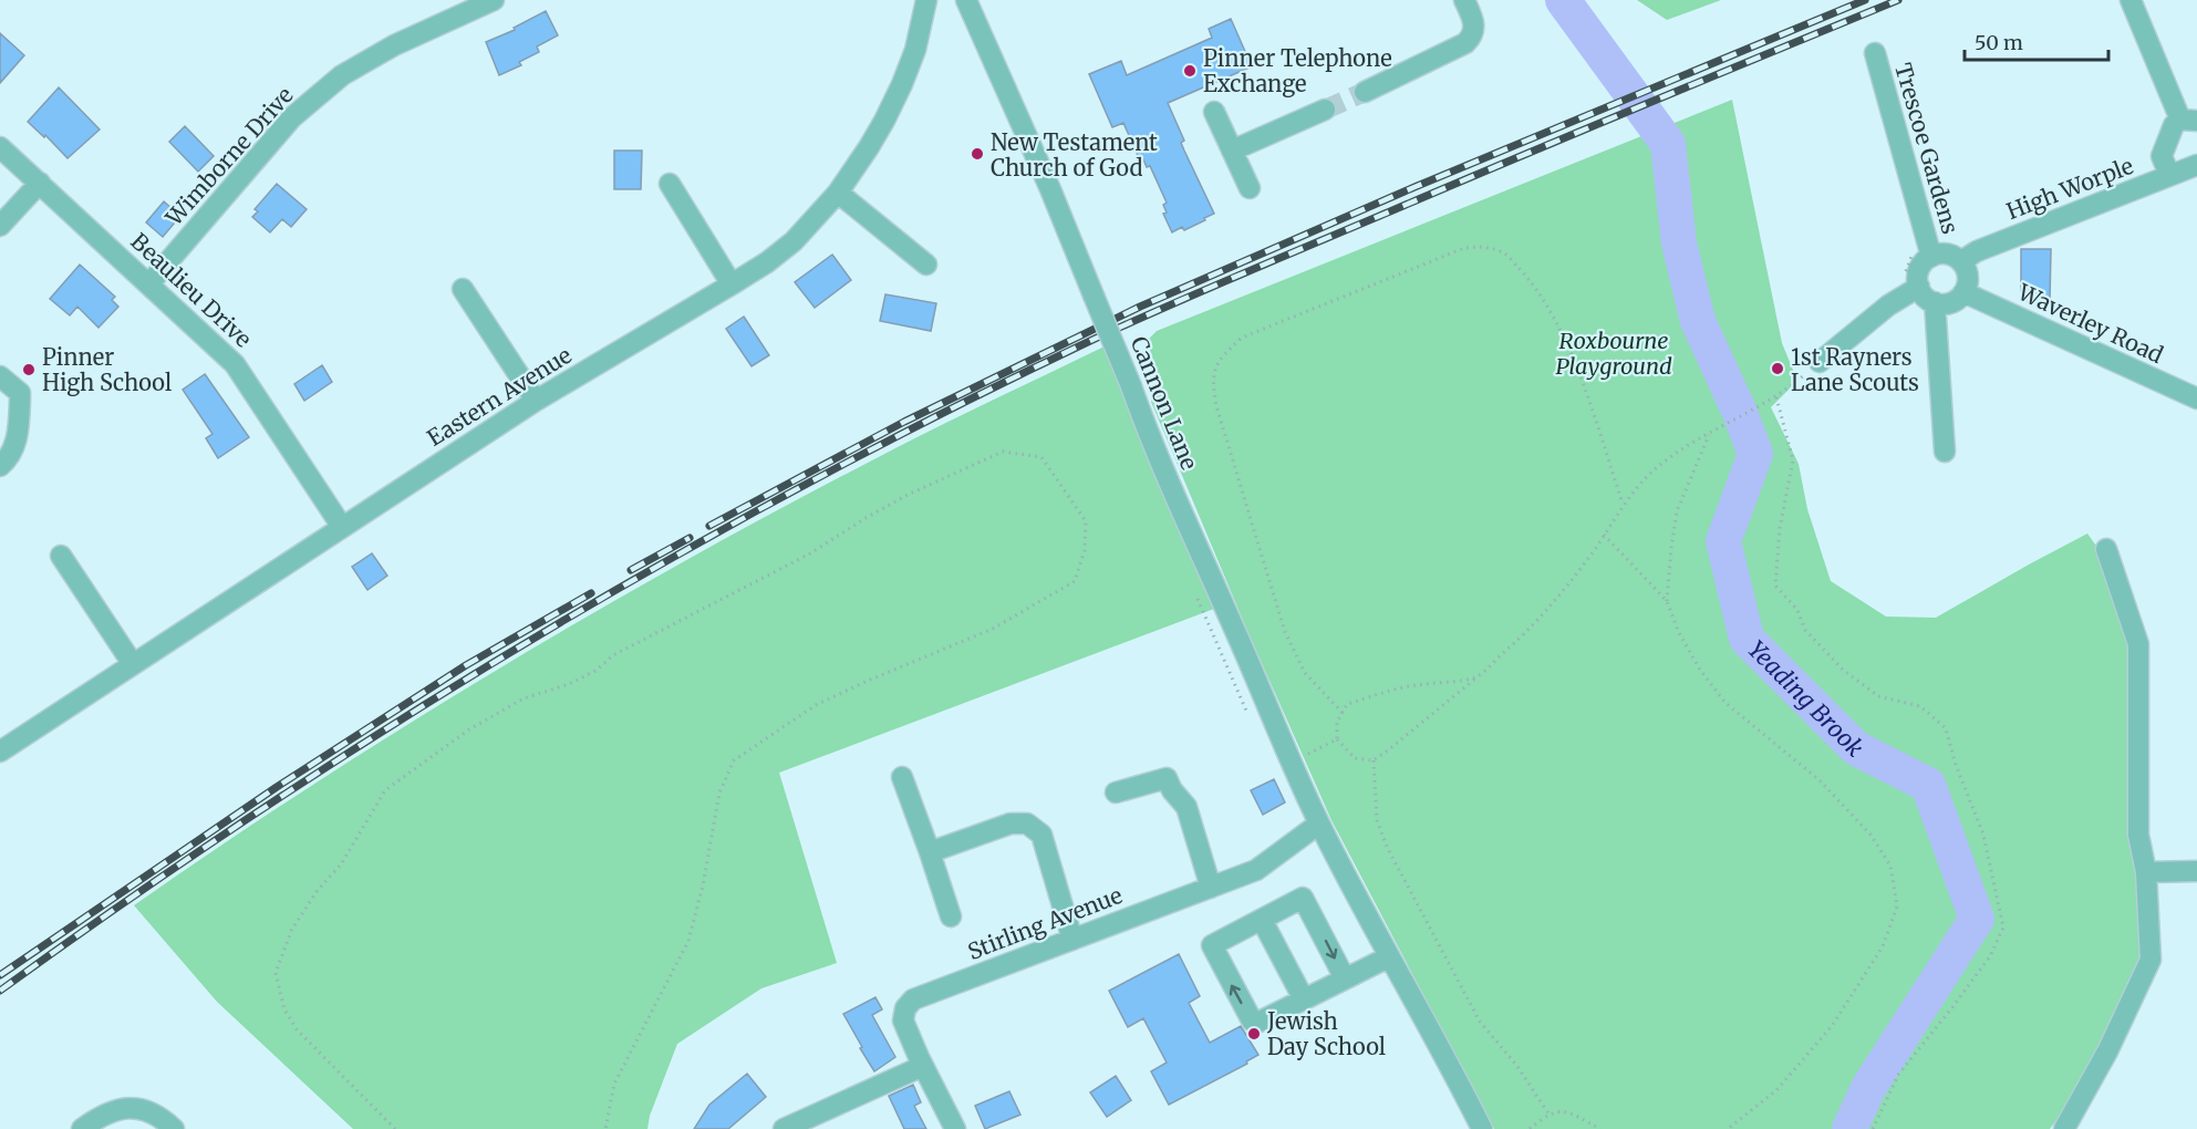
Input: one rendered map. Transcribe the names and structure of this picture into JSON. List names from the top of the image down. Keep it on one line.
{"streets":{"street":["Trescoe Gardens","Wimborne Drive","High Worple","Beaulieu Drive","Waverley Road","Eastern Avenue","Cannon Lane","Stirling Avenue"]},"crossings":[["Trescoe Gardens","High Worple"],["Trescoe Gardens","Waverley Road"],["Wimborne Drive","Beaulieu Drive"],["High Worple","Waverley Road"],["Beaulieu Drive","Eastern Avenue"],["Cannon Lane","Stirling Avenue"]],"water":["Yeading Brook"],"parks":["Roxbourne Playground"],"places":["Pinner Telephone Exchange","New Testament Church of God","1st Rayners Lane Scouts","Pinner High School","Jewish Day School"],"scale_bar":"50 m"}
